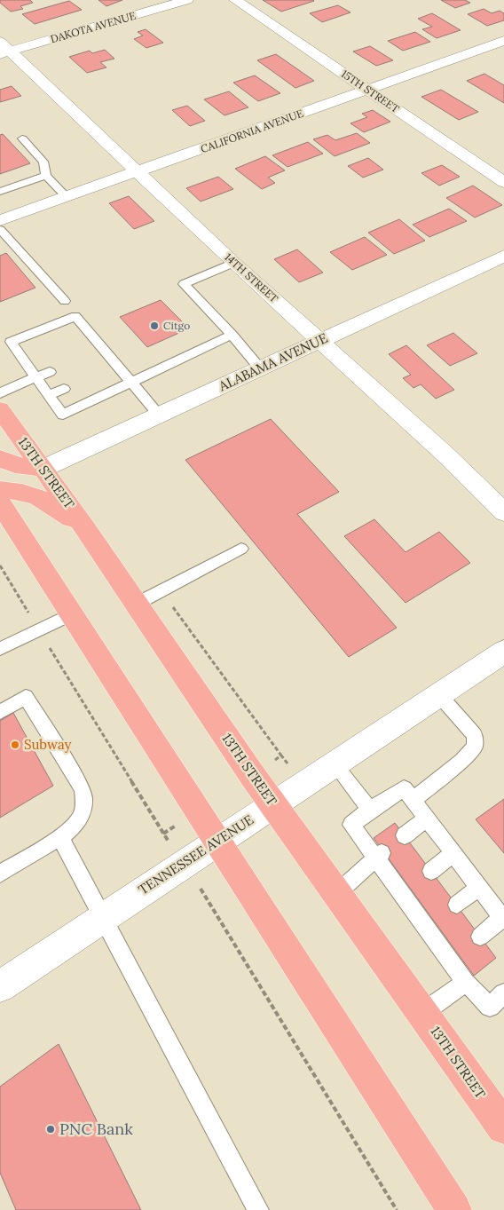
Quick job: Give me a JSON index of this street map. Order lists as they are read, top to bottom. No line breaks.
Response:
{"streets":{"highway":["13TH STREET"],"street":["DAKOTA AVENUE","15TH STREET","CALIFORNIA AVENUE","14TH STREET","ALABAMA AVENUE","TENNESSEE AVENUE"]},"crossings":[["DAKOTA AVENUE","14TH STREET"],["15TH STREET","CALIFORNIA AVENUE"],["CALIFORNIA AVENUE","14TH STREET"],["14TH STREET","ALABAMA AVENUE"],["ALABAMA AVENUE","13TH STREET"],["13TH STREET","TENNESSEE AVENUE"]],"places":["Citgo","Subway","PNC Bank"]}
